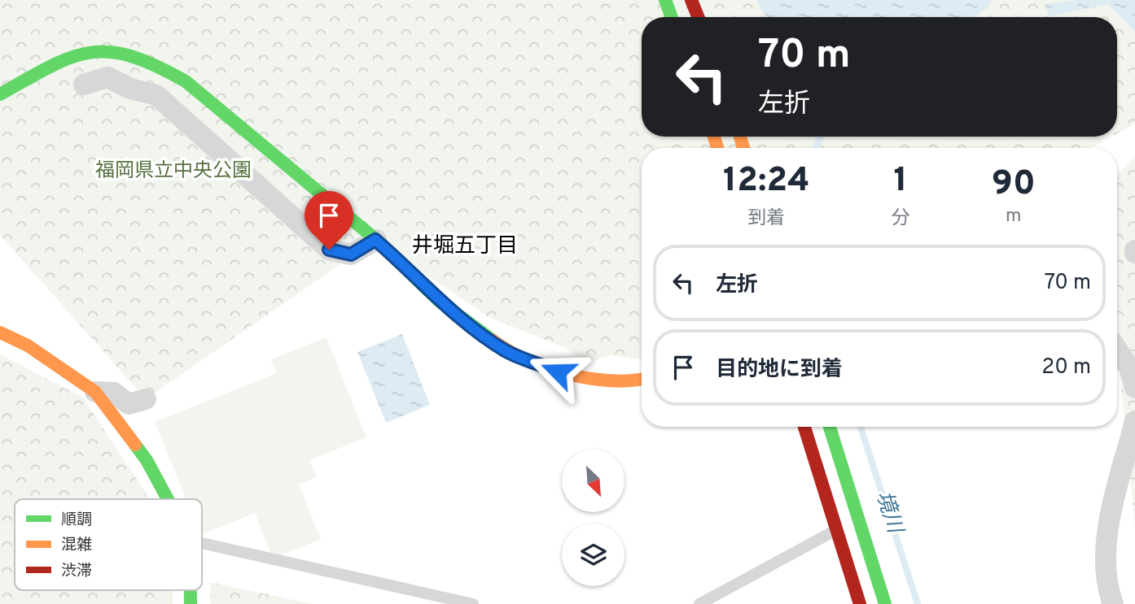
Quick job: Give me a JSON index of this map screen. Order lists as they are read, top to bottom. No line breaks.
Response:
{"districts":["井堀五丁目"],"water":["境川"],"parks":["福岡県立中央公園"],"legend":["順調","混雑","渋滞"],"north":"bottom right","page":{"turn":["70 m","左折"],"eta":["12:24","到着","1","分","90","m"],"list":[{"name":"左折","value":"70 m"},{"name":"目的地に到着","value":"20 m"}]}}
